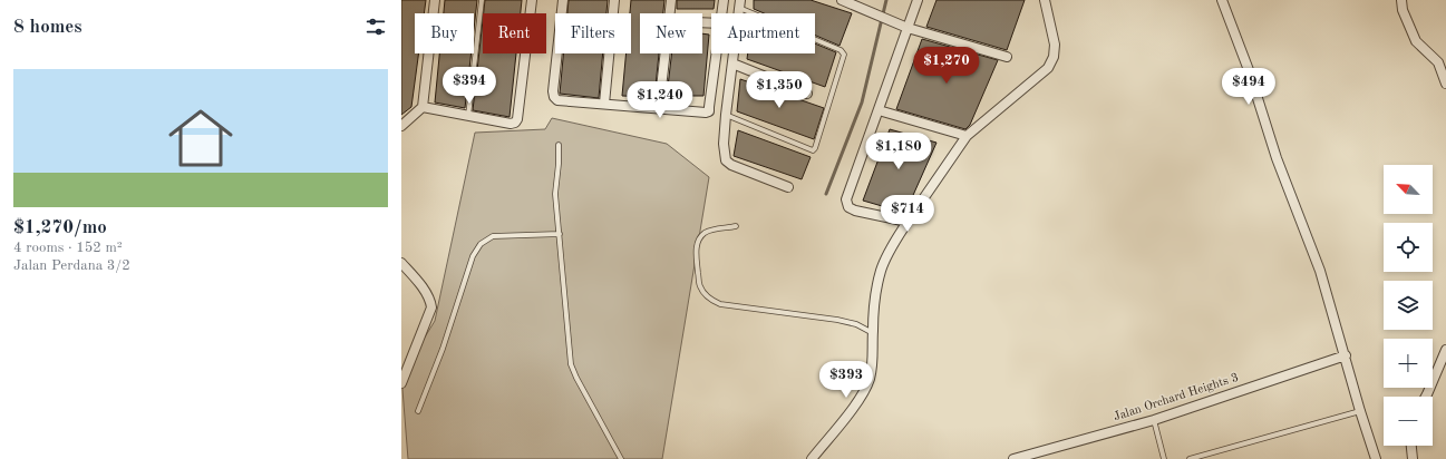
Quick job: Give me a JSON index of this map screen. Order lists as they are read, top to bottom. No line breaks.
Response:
{"streets":{"street":["Jalan Orchard Heights 3"]},"north":"top left","page":{"heading":"8 homes","chip":["Buy","Rent","Filters","New","Apartment"],"price":["$1,270","$394","$494","$1,350","$1,240","$1,180","$714","$393"],"list":[{"name":"$1,270/mo","note":"4 rooms · 152 m² · Jalan Perdana 3/2"}],"map_buttons":["+","−"]}}
